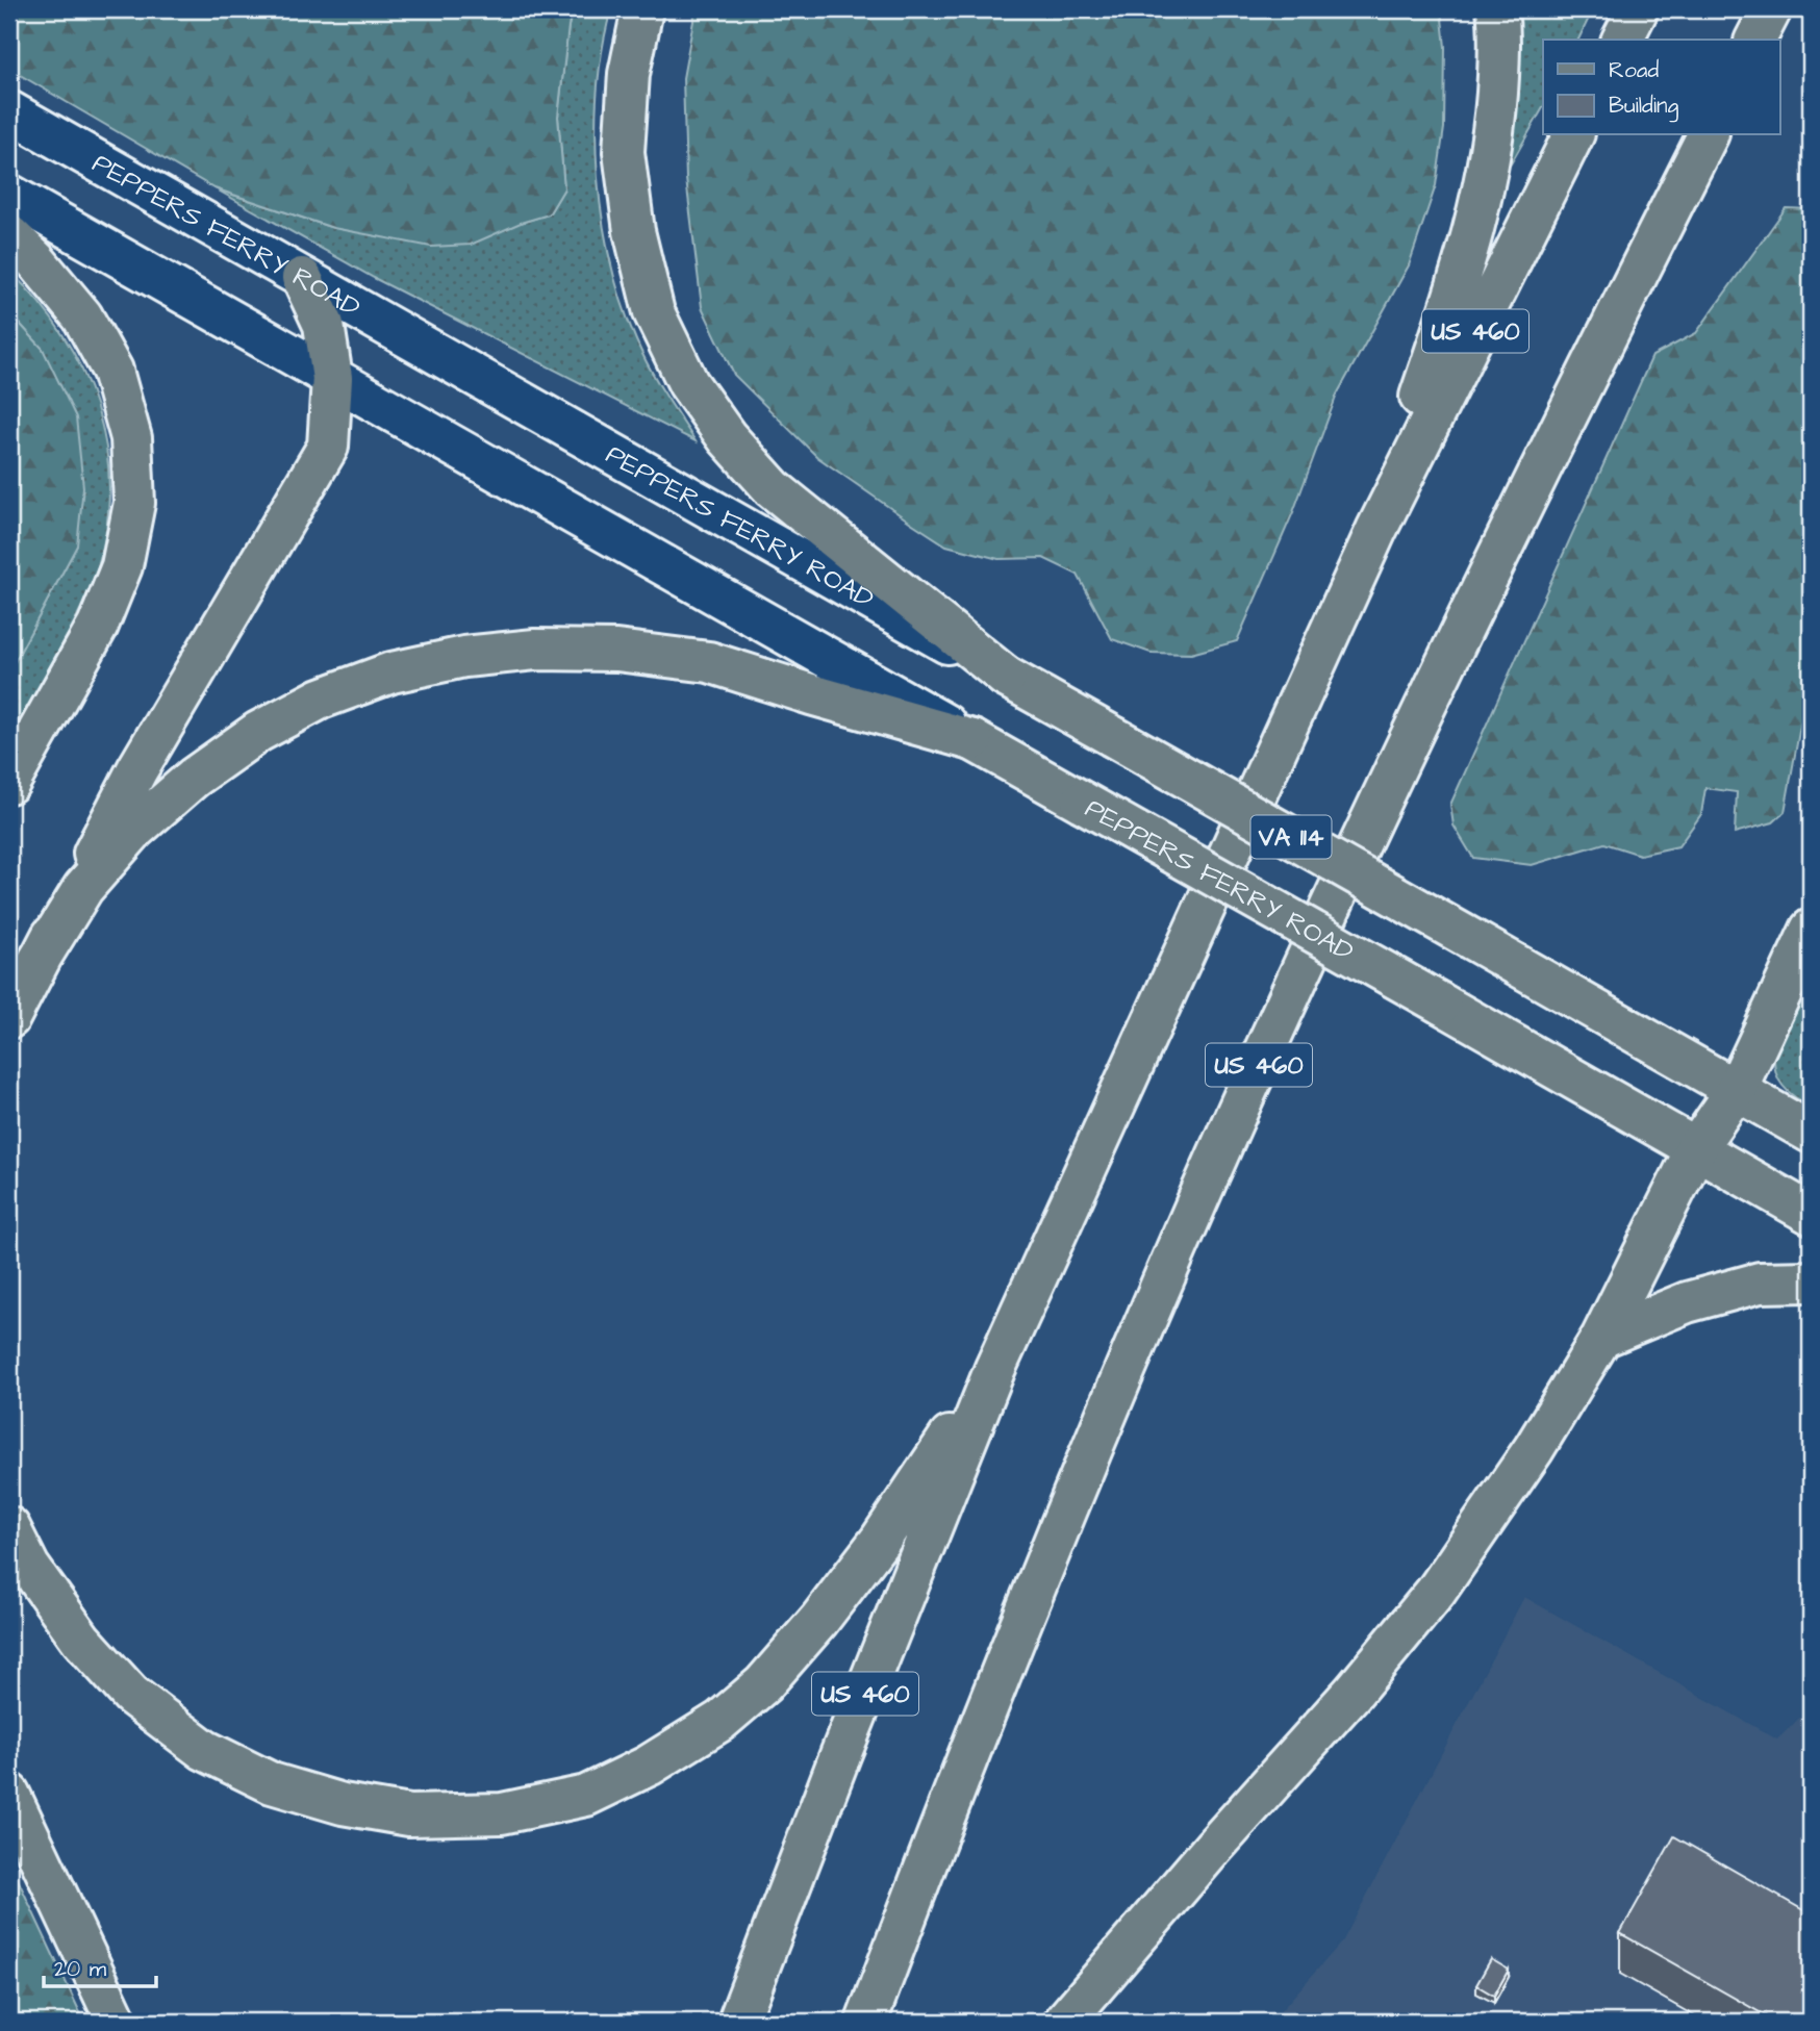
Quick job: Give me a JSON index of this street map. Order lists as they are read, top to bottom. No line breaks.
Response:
{"streets":{"main road":["PEPPERS FERRY ROAD","US 460","VA 114"]},"crossings":[["PEPPERS FERRY ROAD","VA 114"]],"legend":["Road","Building"],"scale_bar":"20 m"}
